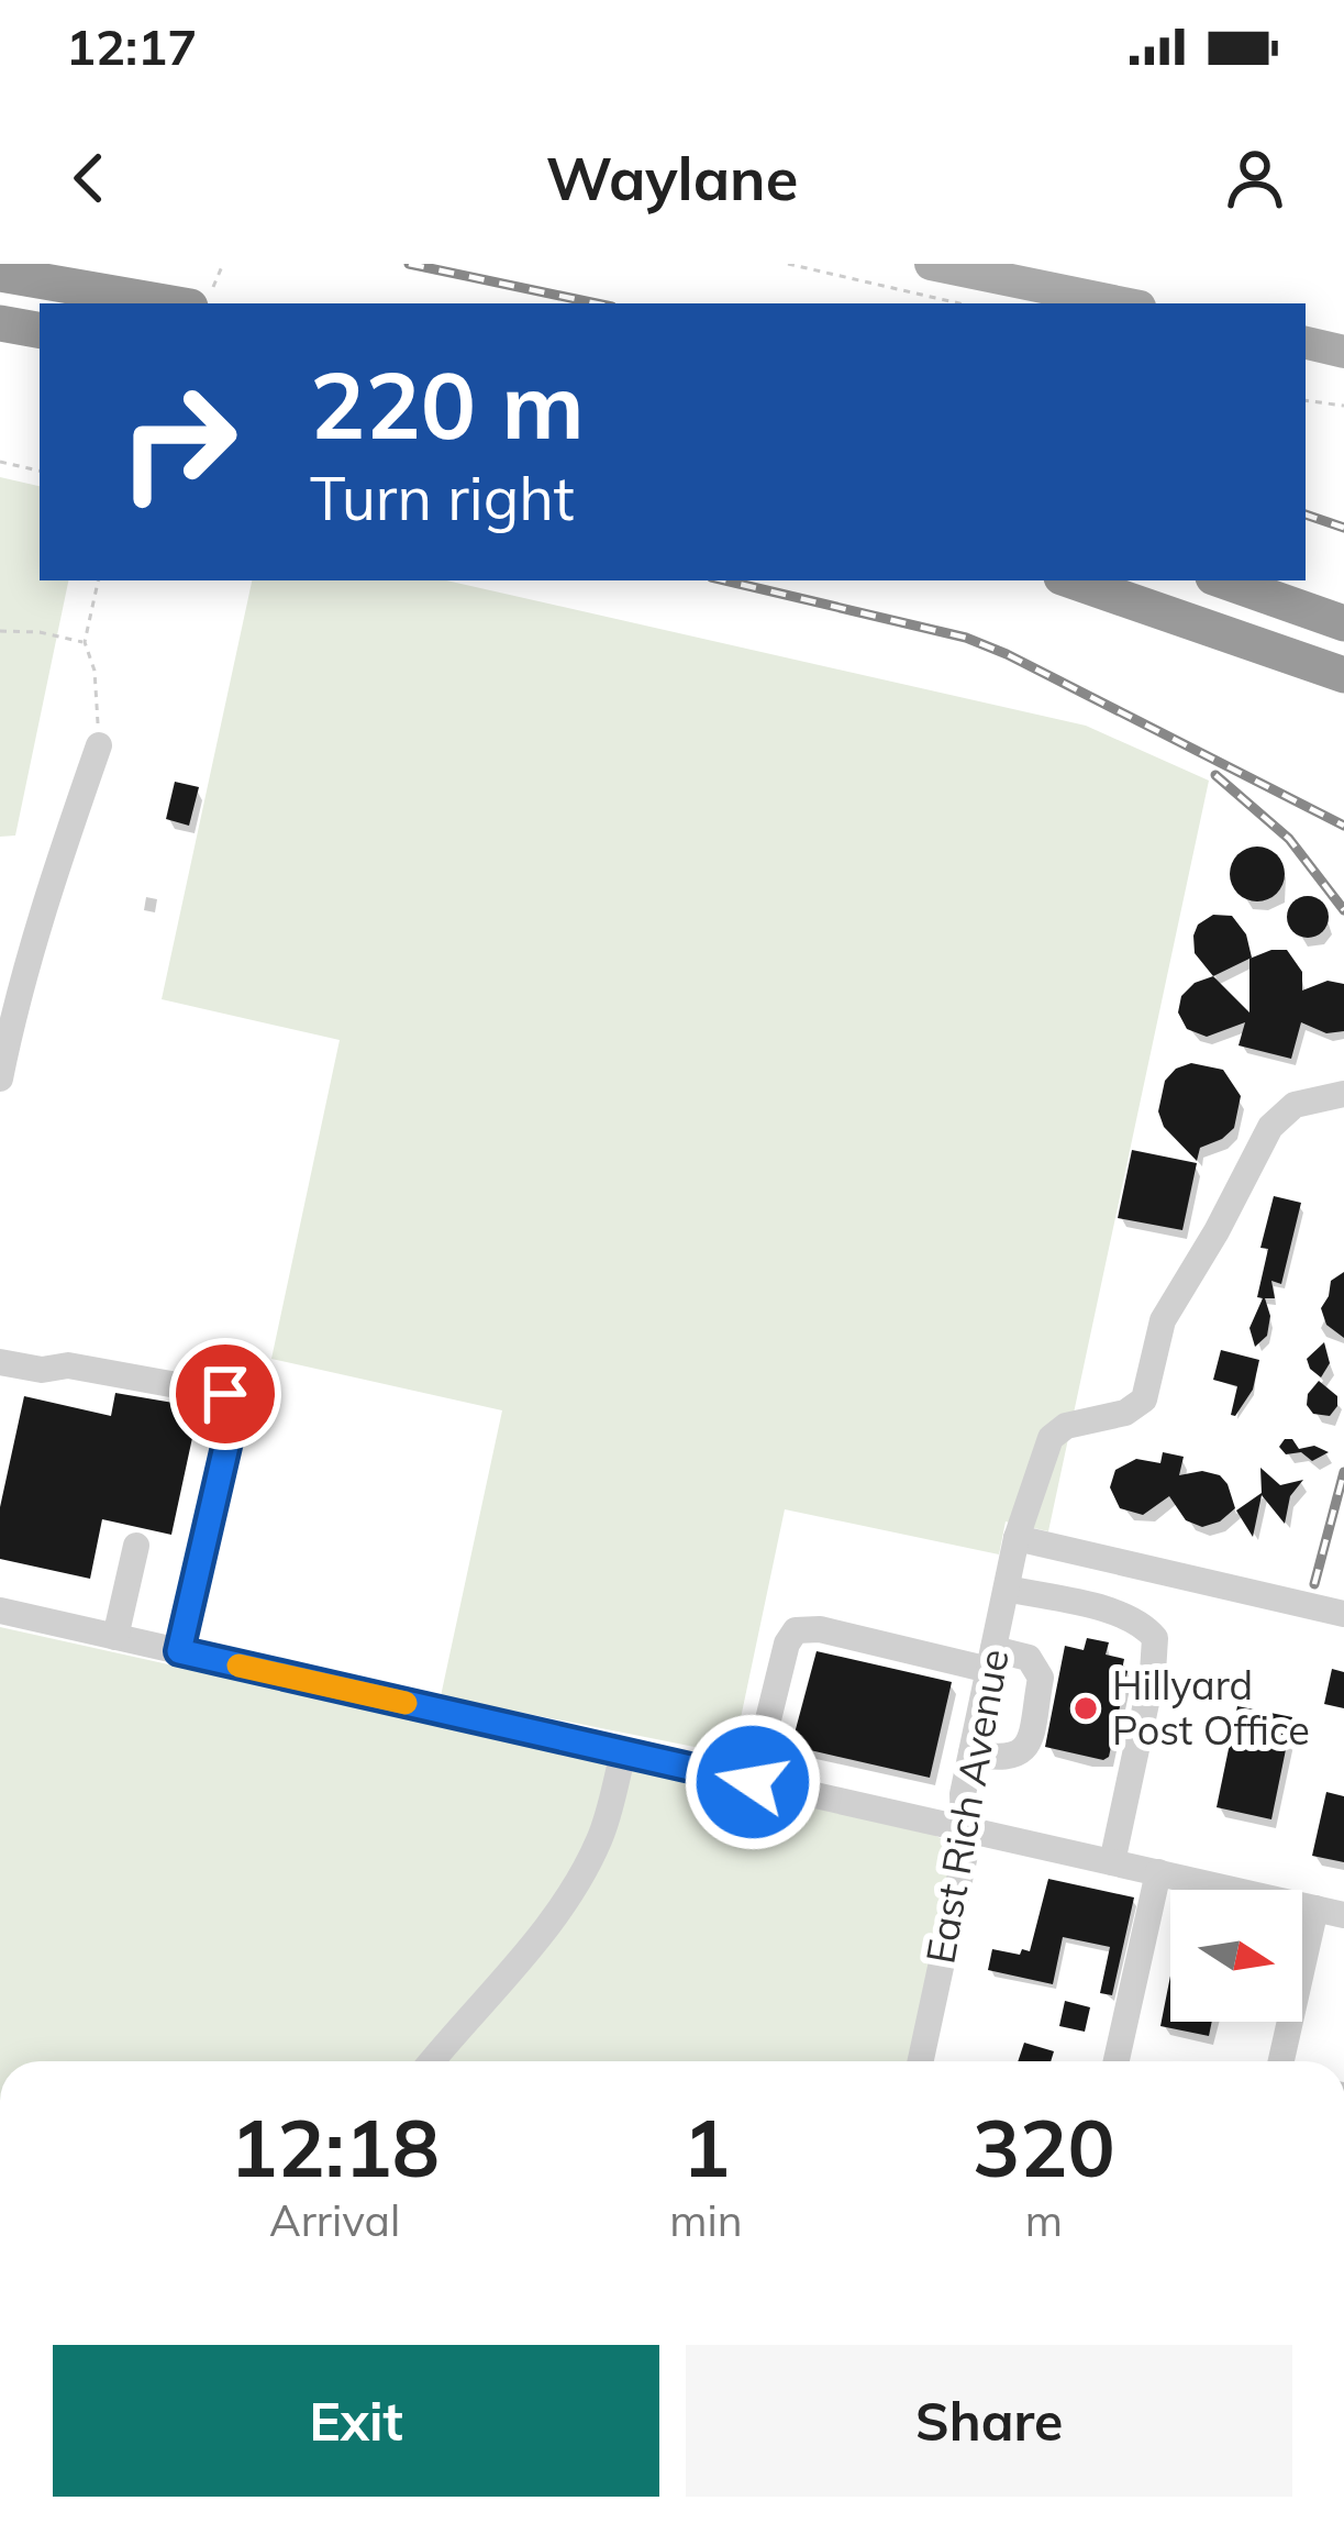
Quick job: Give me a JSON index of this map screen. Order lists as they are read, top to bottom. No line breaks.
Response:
{"streets":{"street":["East Rich Avenue"]},"places":["Hillyard Post Office"],"north":"right","page":{"status":"12:17","header":"Waylane","turn":["220 m","Turn right"],"eta":["12:18","Arrival","1","min","320","m"],"buttons":["Exit","Share"]}}
